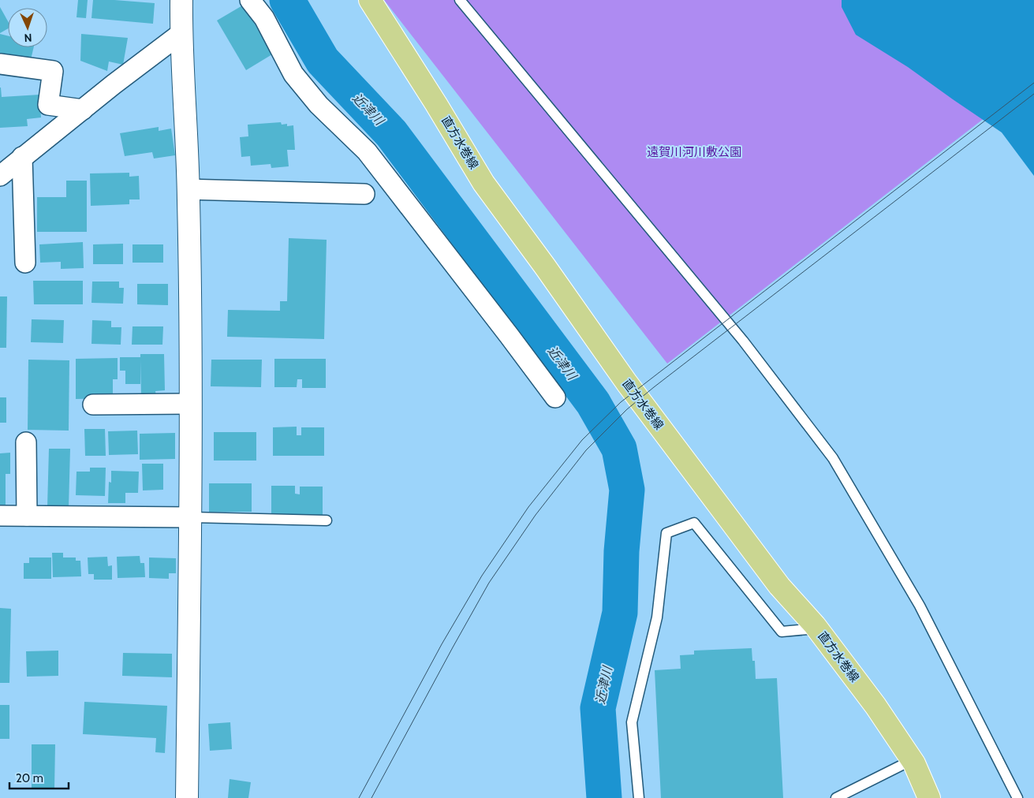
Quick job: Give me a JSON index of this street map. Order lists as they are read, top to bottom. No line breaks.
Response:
{"streets":{"main road":["直方水巻線"]},"water":["近津川"],"parks":["遠賀川河川敷公園"],"scale_bar":"20 m","north":"bottom"}
